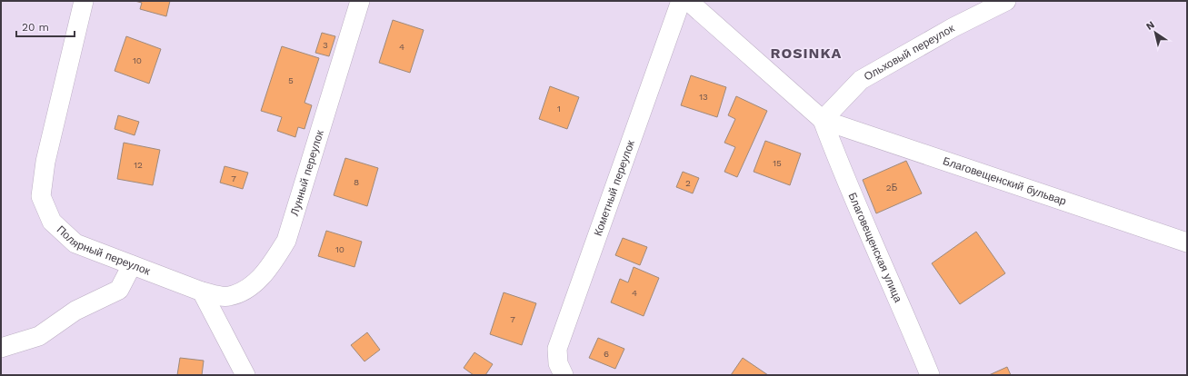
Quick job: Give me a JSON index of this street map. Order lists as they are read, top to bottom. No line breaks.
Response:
{"streets":{"street":["Ольховый переулок","Лунный переулок","Благовещенский бульвар","Кометный переулок","Благовещенская улица","Полярный переулок"]},"crossings":[["Ольховый переулок","Благовещенский бульвар"],["Ольховый переулок","Благовещенская улица"],["Лунный переулок","Полярный переулок"],["Благовещенский бульвар","Благовещенская улица"]],"districts":["ROSINKA"],"house_numbers":["3","4","10","5","13","1","15","12","7","8","2","2Б","10","4","7","6"],"scale_bar":"20 m","north":"top left"}
